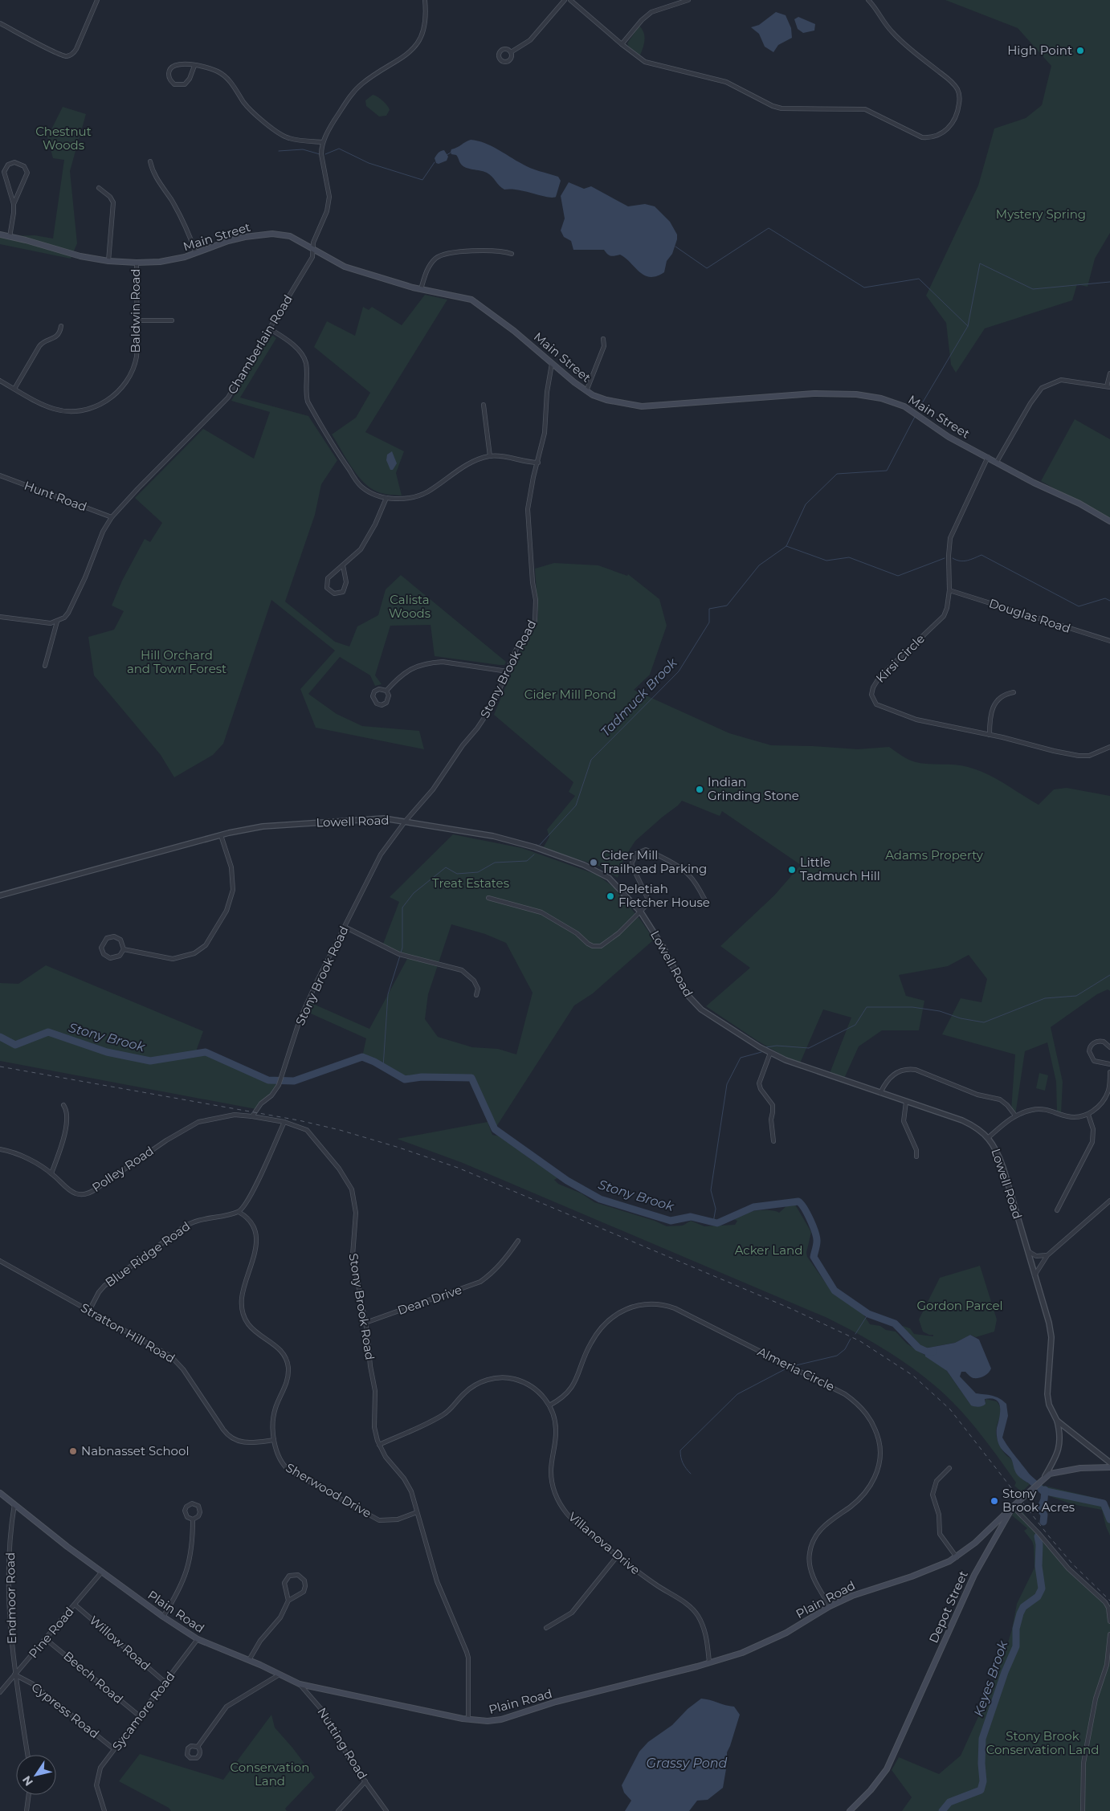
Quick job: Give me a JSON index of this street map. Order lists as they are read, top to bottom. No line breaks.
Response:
{"streets":{"main road":["Main Street","Plain Road","Depot Street"],"street":["Baldwin Road","Chamberlain Road","Hunt Road","Douglas Road","Kirsi Circle","Stony Brook Road","Lowell Road","Polley Road","Blue Ridge Road","Dean Drive","Stratton Hill Road","Almeria Circle","Sherwood Drive","Villanova Drive","Endmoor Road","Pine Road","Willow Road","Beech Road","Cypress Road","Sycamore Road","Nutting Road"]},"crossings":[["Main Street","Baldwin Road"],["Main Street","Chamberlain Road"],["Main Street","Kirsi Circle"],["Main Street","Stony Brook Road"],["Chamberlain Road","Hunt Road"],["Douglas Road","Kirsi Circle"],["Stony Brook Road","Lowell Road"],["Stony Brook Road","Polley Road"],["Stony Brook Road","Dean Drive"],["Stony Brook Road","Sherwood Drive"],["Stony Brook Road","Villanova Drive"],["Stony Brook Road","Plain Road"],["Blue Ridge Road","Stratton Hill Road"],["Blue Ridge Road","Sherwood Drive"],["Stratton Hill Road","Sherwood Drive"],["Almeria Circle","Villanova Drive"],["Almeria Circle","Plain Road"],["Villanova Drive","Plain Road"],["Endmoor Road","Plain Road"],["Endmoor Road","Pine Road"],["Endmoor Road","Cypress Road"],["Plain Road","Depot Street"],["Plain Road","Pine Road"],["Plain Road","Sycamore Road"],["Plain Road","Nutting Road"],["Pine Road","Willow Road"],["Pine Road","Beech Road"],["Pine Road","Cypress Road"],["Willow Road","Sycamore Road"],["Beech Road","Sycamore Road"],["Cypress Road","Sycamore Road"]],"water":["Tadmuck Brook","Stony Brook","Keyes Brook","Grassy Pond"],"parks":["Chestnut Woods","Mystery Spring","Calista Woods","Hill Orchard and Town Forest","Cider Mill Pond","Adams Property","Treat Estates","Acker Land","Gordon Parcel","Stony Brook Conservation Land","Conservation Land"],"places":["High Point","Indian Grinding Stone","Cider Mill Trailhead Parking","Little Tadmuch Hill","Peletiah Fletcher House","Nabnasset School","Stony Brook Acres"],"north":"bottom left"}
